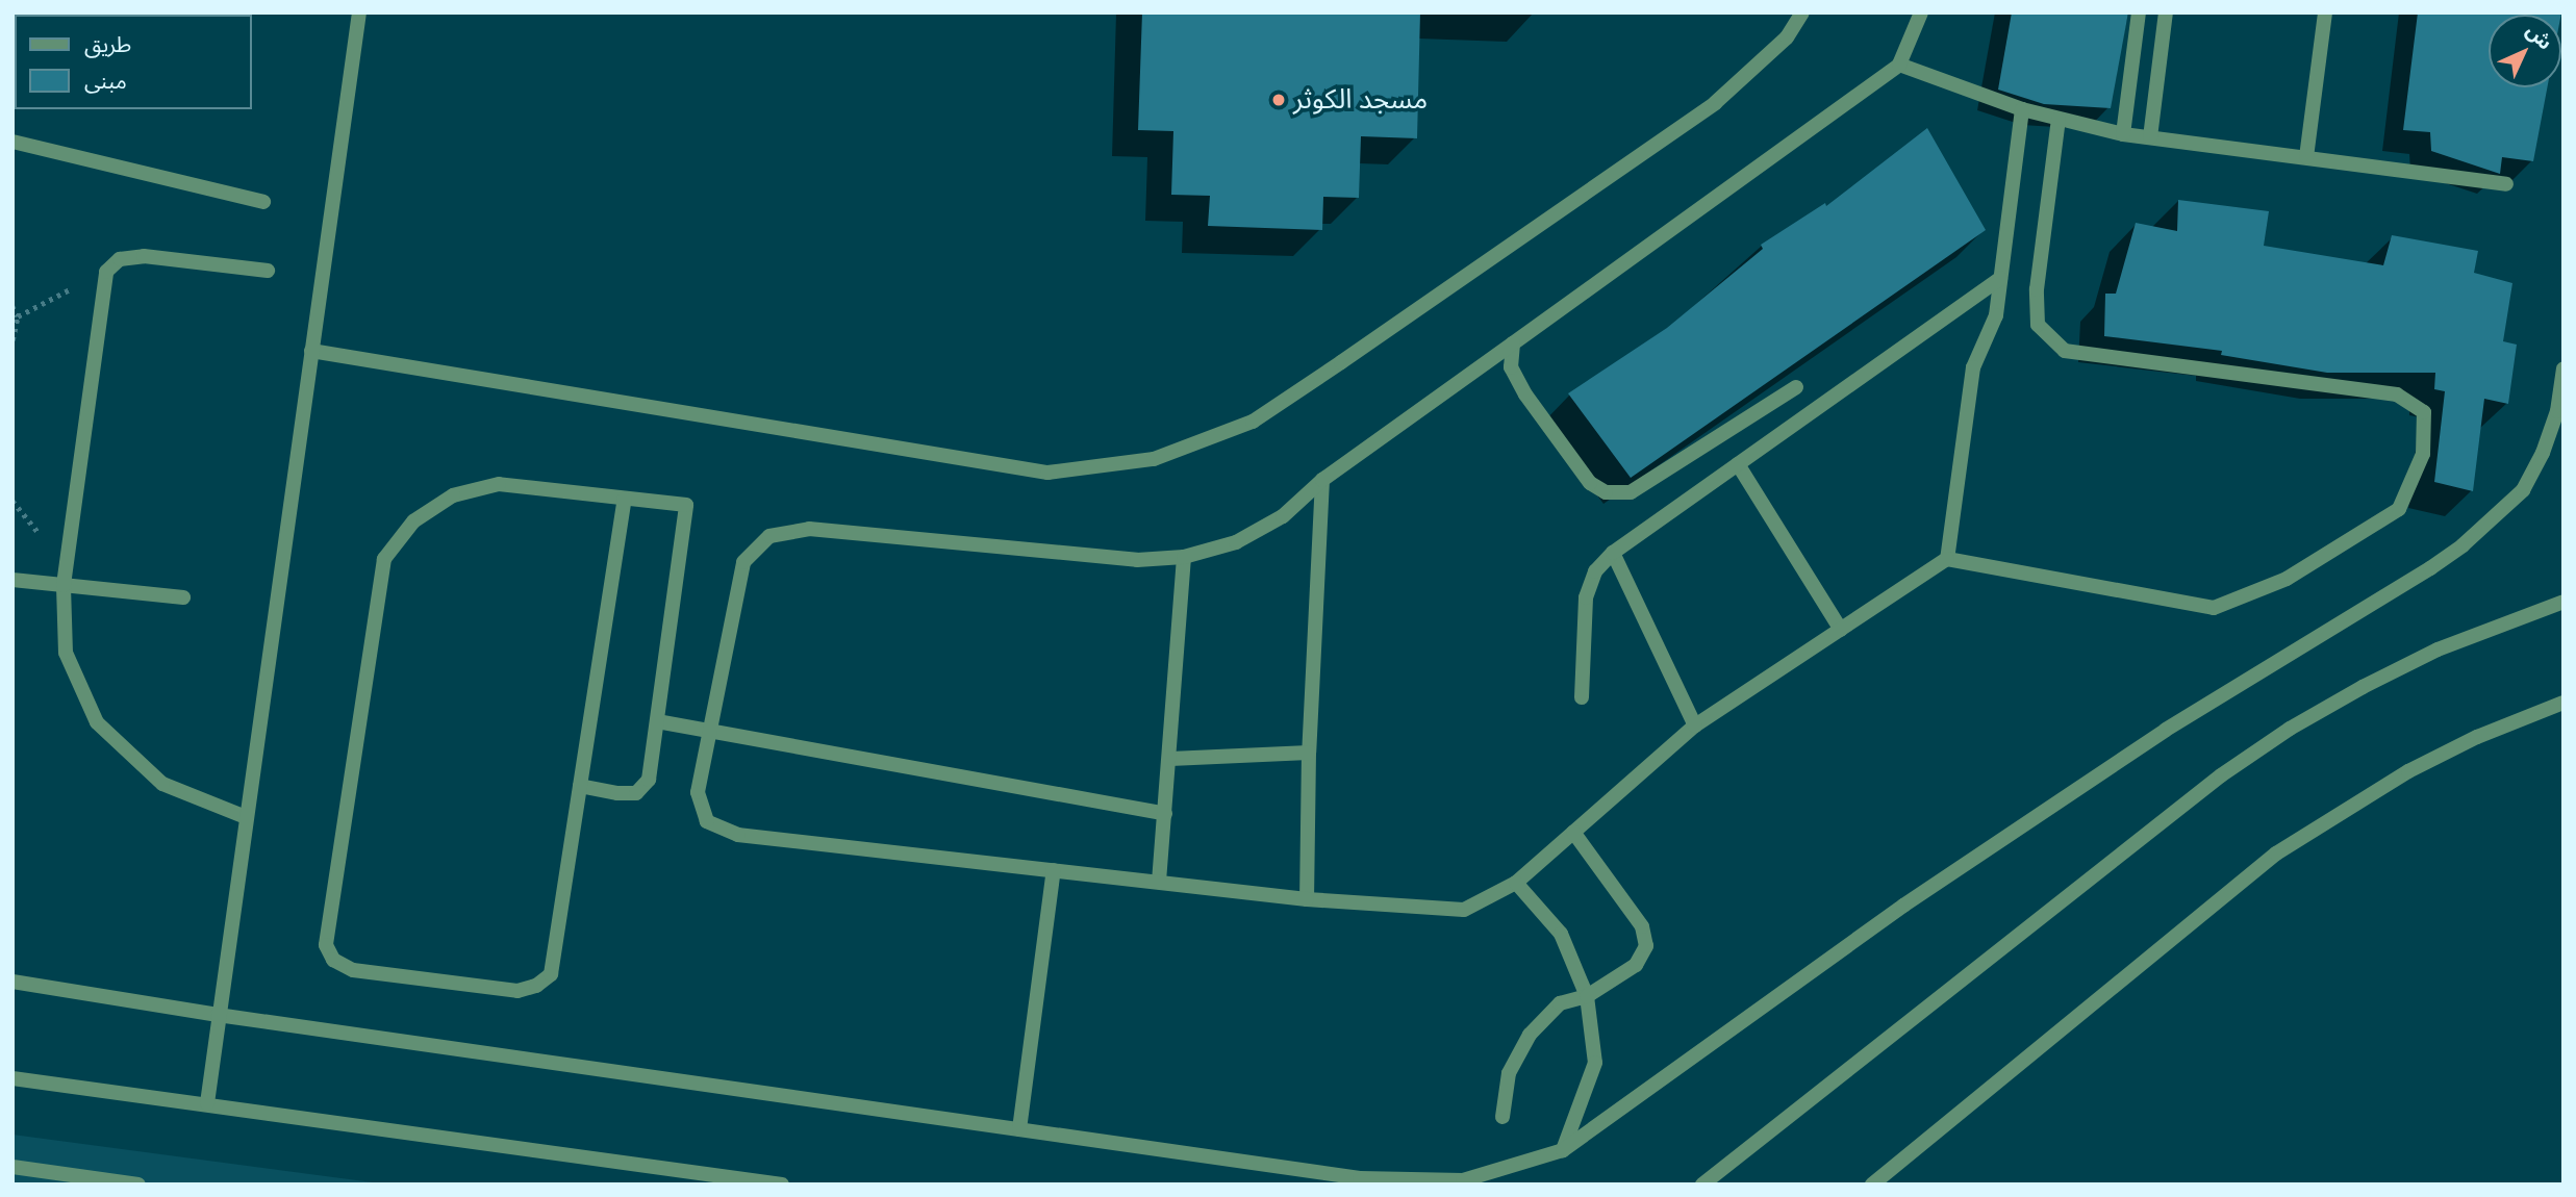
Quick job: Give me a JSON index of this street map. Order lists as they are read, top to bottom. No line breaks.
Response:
{"places":["مسجد الكوثر"],"legend":["طريق","مبنى"],"north":"top right"}
